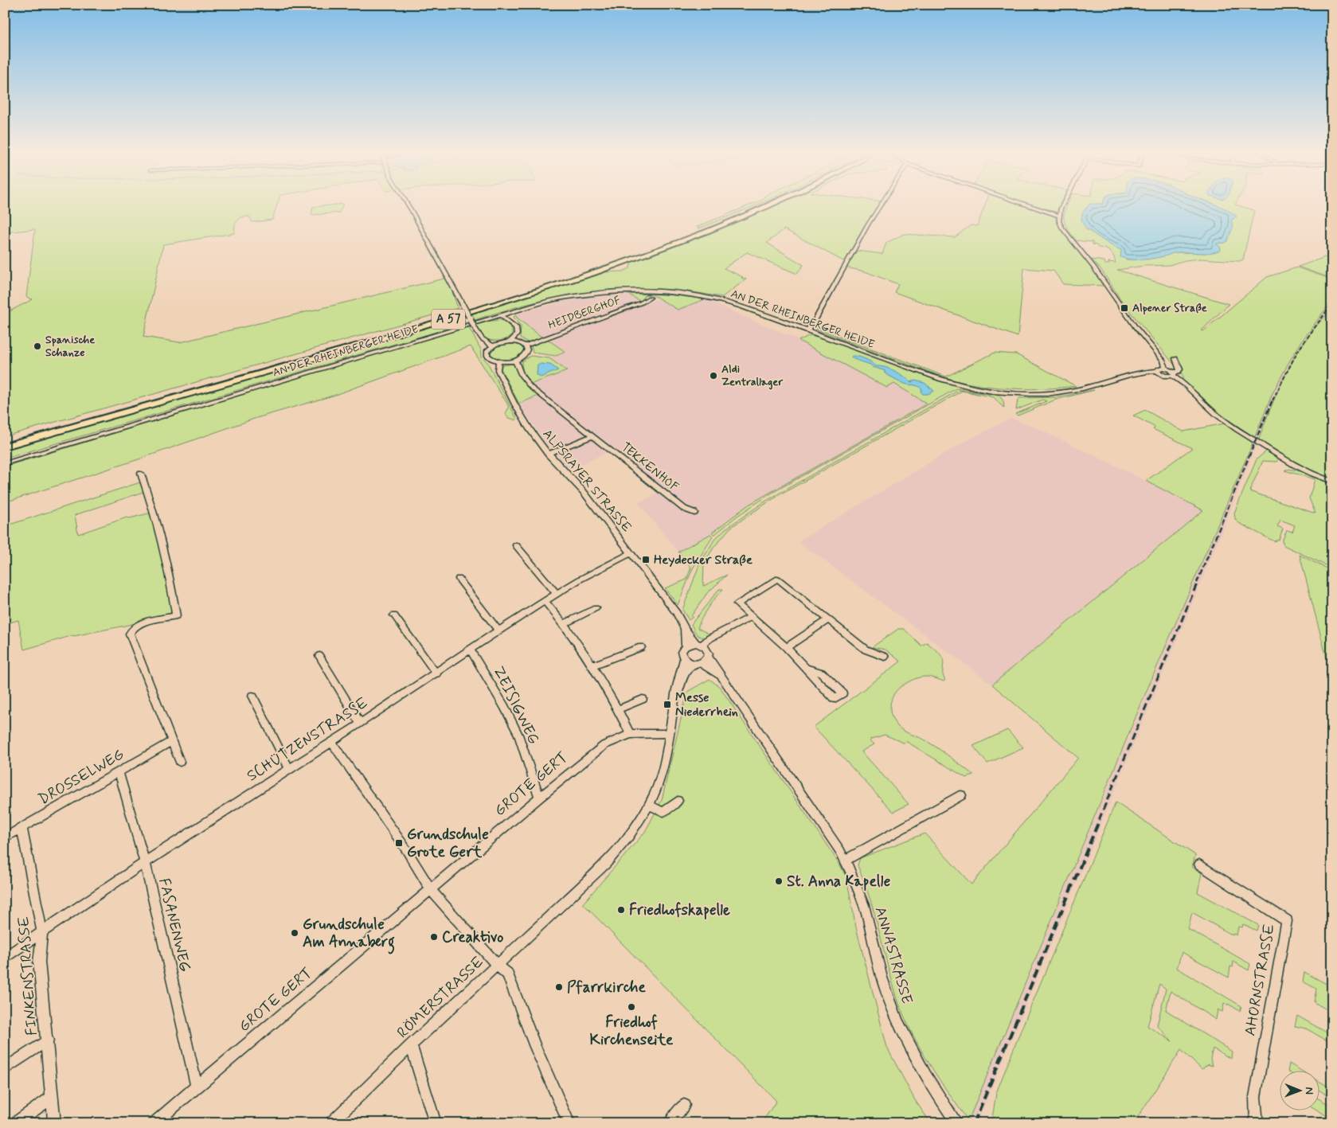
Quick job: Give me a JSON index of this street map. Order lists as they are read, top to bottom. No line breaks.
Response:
{"streets":{"highway":["A 57"],"street":["HEIDBERGHOF","AN DER RHEINBERGER HEIDE","TEKKENHOF","ALPSRAYER STRASSE","ZEISIGWEG","SCHÜTZENSTRASSE","DROSSELWEG","GROTE GERT","FASANENWEG","ANNASTRASSE","FINKENSTRASSE","AHORNSTRASSE","RÖMERSTRASSE"]},"crossings":[["ALPSRAYER STRASSE","SCHÜTZENSTRASSE"],["ALPSRAYER STRASSE","ANNASTRASSE"],["ALPSRAYER STRASSE","RÖMERSTRASSE"],["ZEISIGWEG","SCHÜTZENSTRASSE"],["ZEISIGWEG","GROTE GERT"],["SCHÜTZENSTRASSE","FASANENWEG"],["SCHÜTZENSTRASSE","FINKENSTRASSE"],["DROSSELWEG","FASANENWEG"],["DROSSELWEG","FINKENSTRASSE"],["GROTE GERT","FASANENWEG"],["GROTE GERT","RÖMERSTRASSE"],["ANNASTRASSE","RÖMERSTRASSE"]],"places":{"transit":["Alpener Straße","Heydecker Straße","Messe Niederrhein","Grundschule Grote Gert"],"other":["Spanische Schanze","Aldi Zentrallager","St. Anna Kapelle","Friedhofskapelle","Grundschule Am Annaberg","Creaktivo","Pfarrkirche","Friedhof Kirchenseite"]},"north":"right"}
